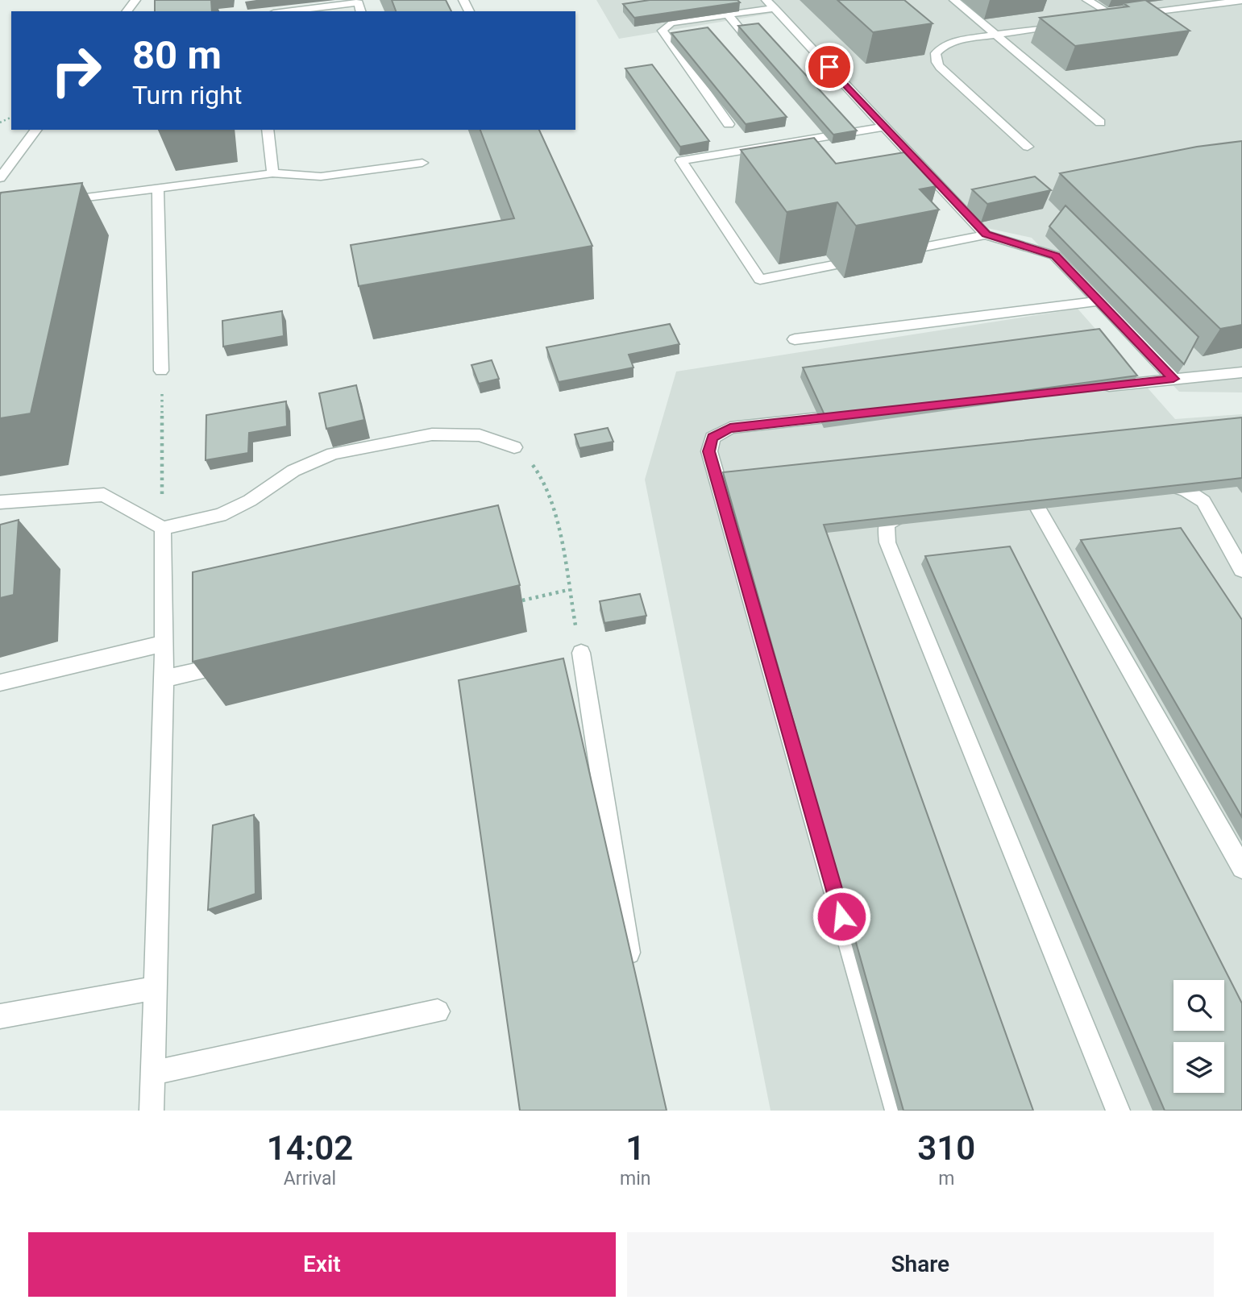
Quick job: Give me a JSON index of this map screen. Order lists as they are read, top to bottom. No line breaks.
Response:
{"page":{"turn":["80 m","Turn right"],"eta":["14:02","Arrival","1","min","310","m"],"buttons":["Exit","Share"]}}
